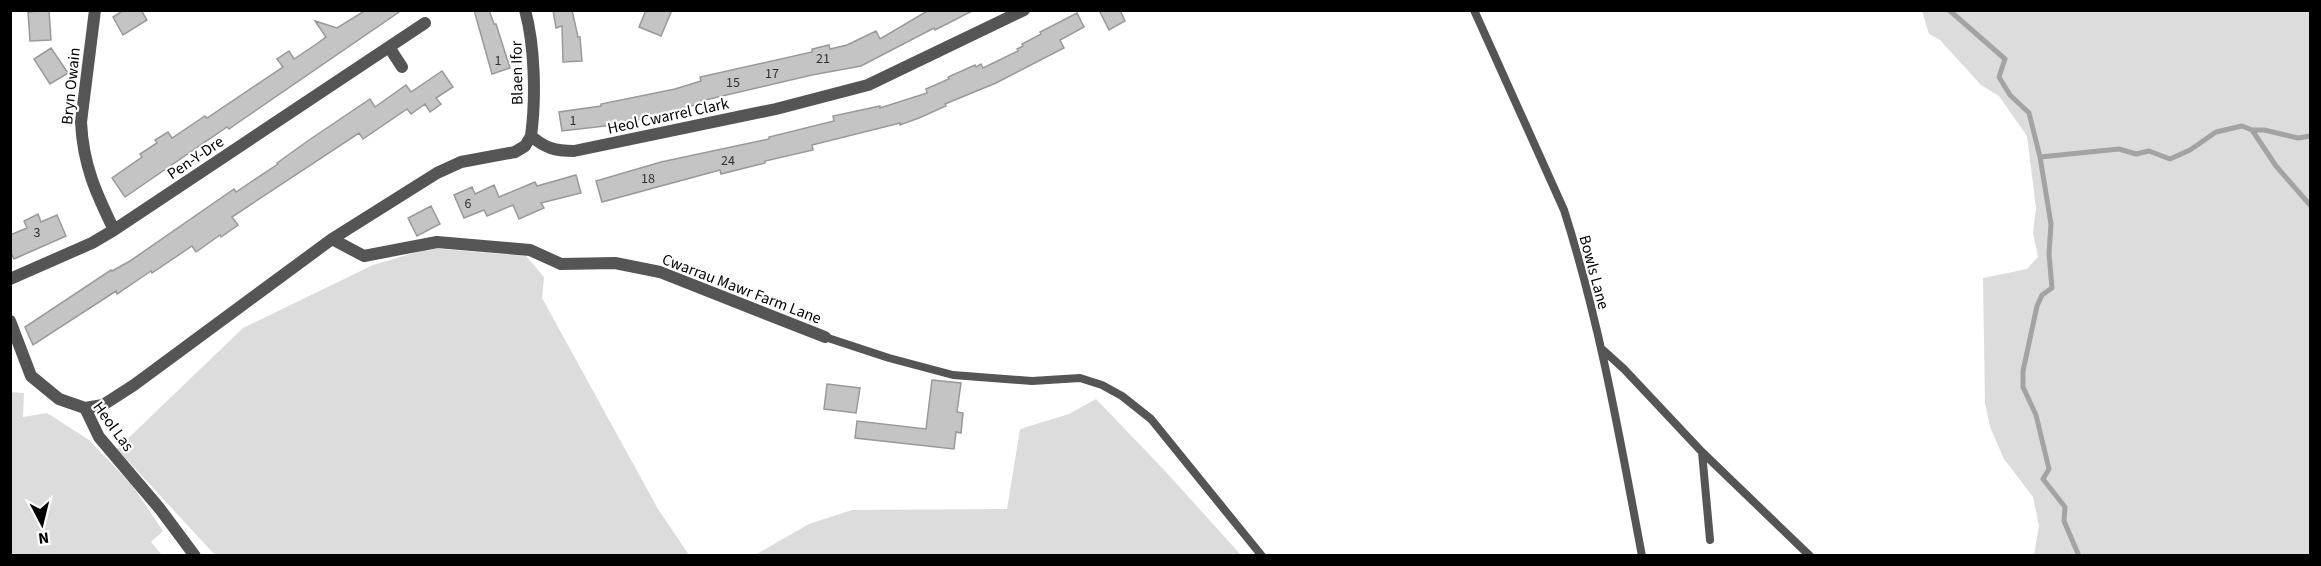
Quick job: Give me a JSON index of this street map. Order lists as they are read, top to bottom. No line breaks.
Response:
{"streets":{"street":["Blaen Ifor","Bryn Owain","Heol Cwarrel Clark","Pen-Y-Dre","Cwarrau Mawr Farm Lane","Heol Las"],"lane":["Bowls Lane"]},"crossings":[["Blaen Ifor","Heol Cwarrel Clark"],["Bryn Owain","Pen-Y-Dre"]],"house_numbers":["21","1","17","15","1","24","18","6","3"],"north":"bottom"}
